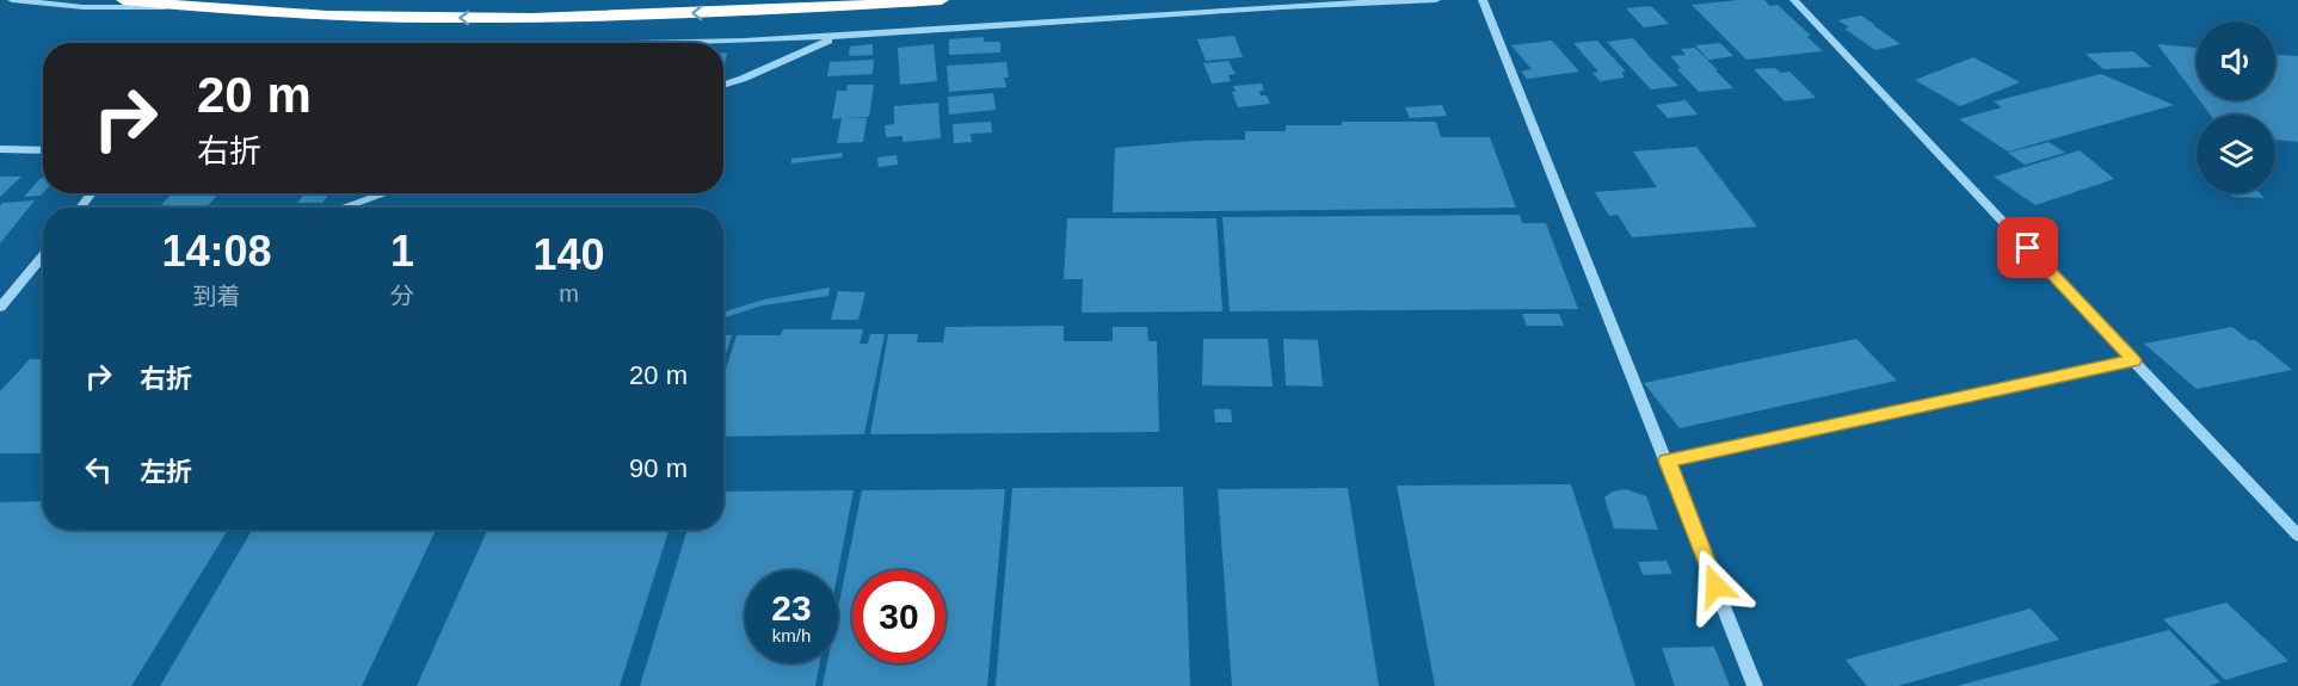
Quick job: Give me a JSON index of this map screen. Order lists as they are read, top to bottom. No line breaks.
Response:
{"page":{"turn":["20 m","右折"],"eta":["14:08","到着","1","分","140","m"],"list":[{"name":"右折","value":"20 m"},{"name":"左折","value":"90 m"}],"speed":"23 km/h","limit":"30"}}
